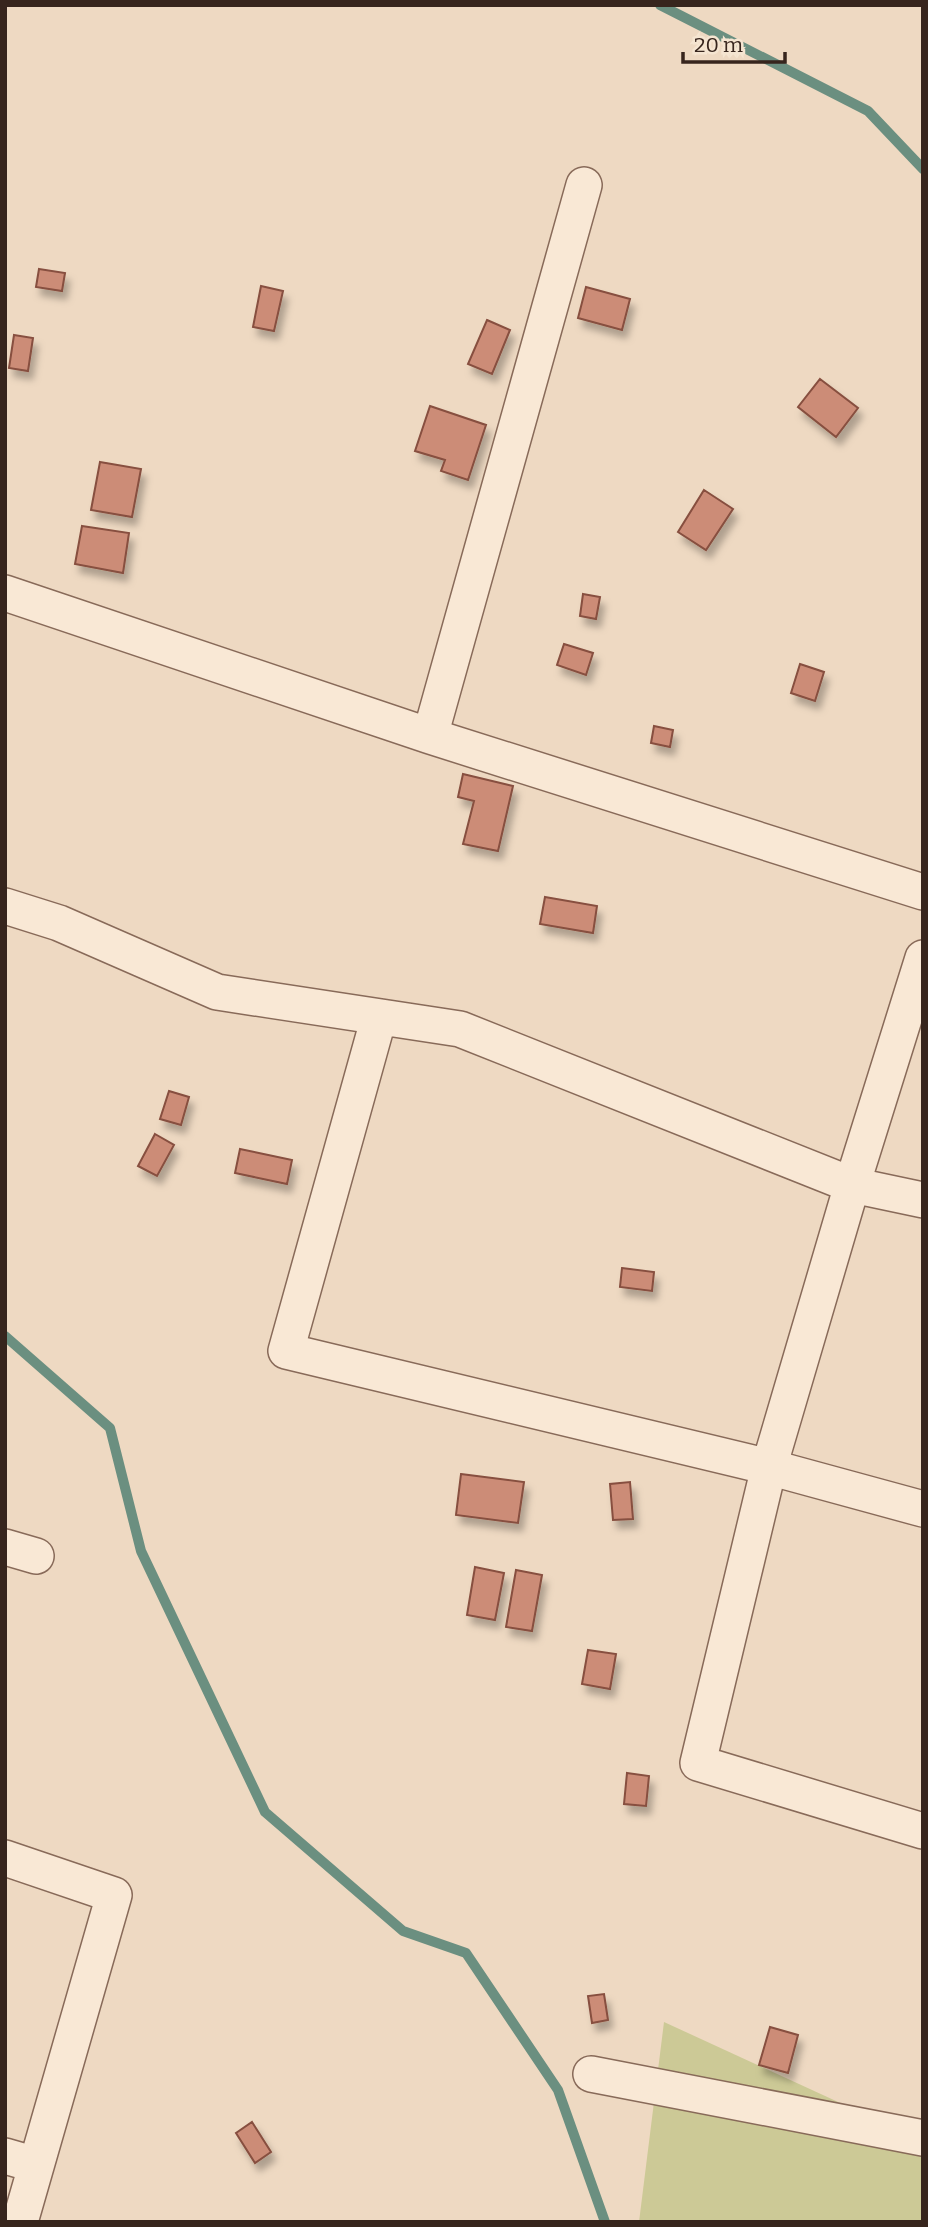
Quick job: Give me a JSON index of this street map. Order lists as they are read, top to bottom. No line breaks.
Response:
{"scale_bar":"20 m"}
